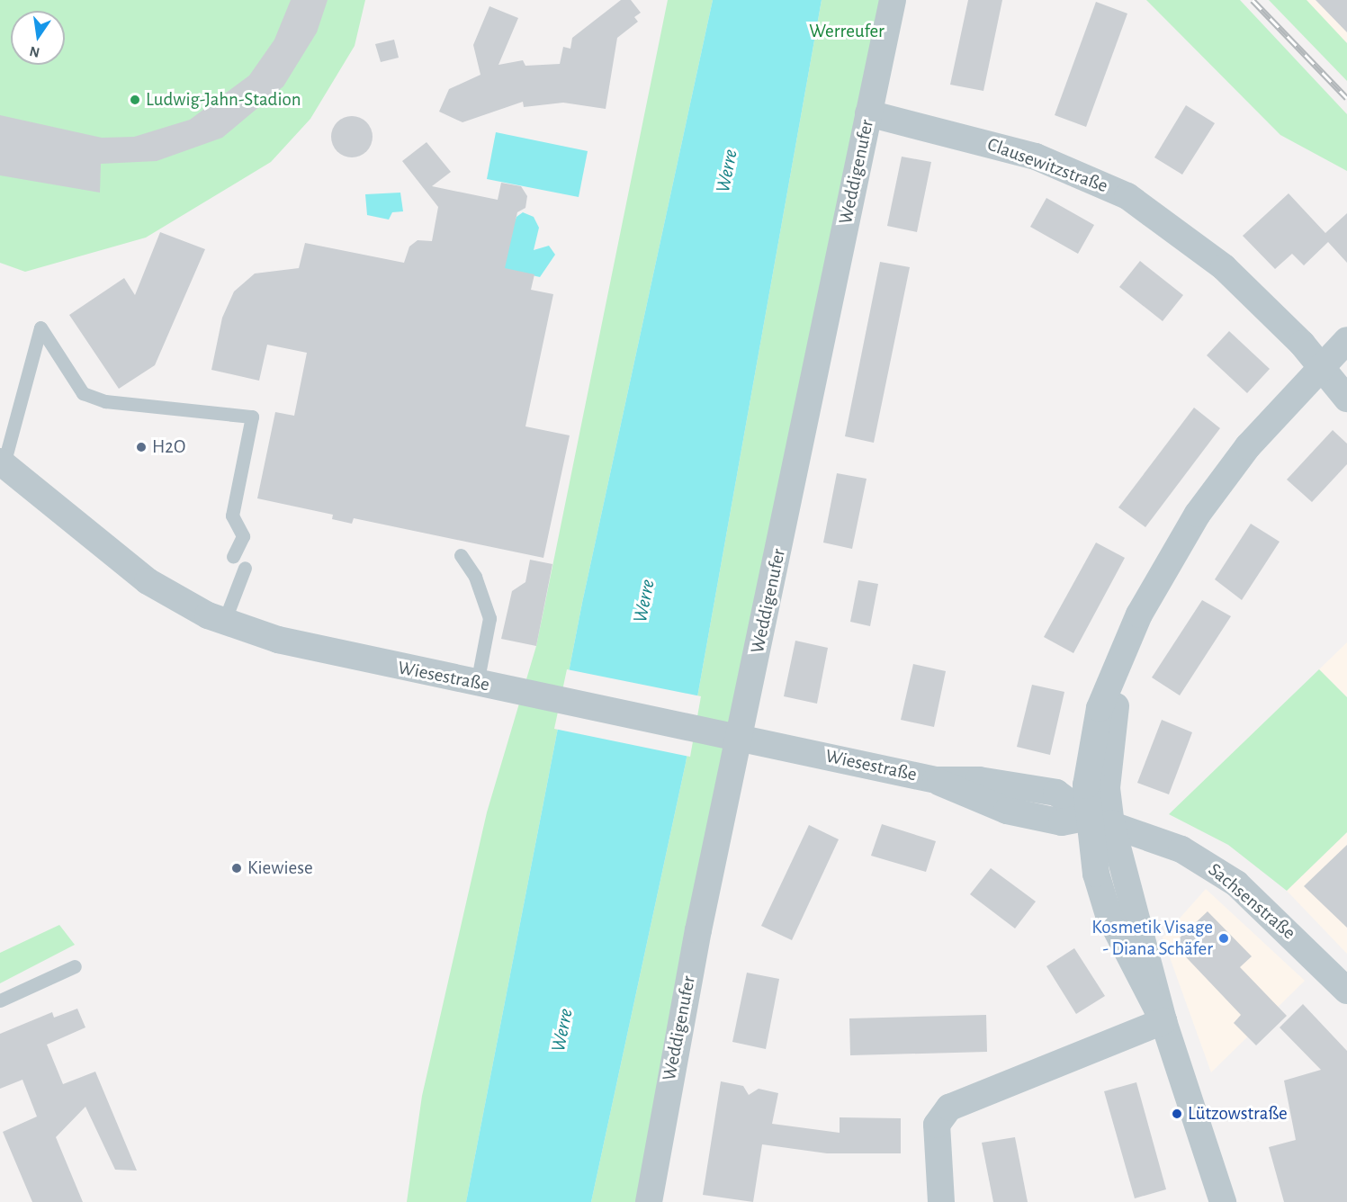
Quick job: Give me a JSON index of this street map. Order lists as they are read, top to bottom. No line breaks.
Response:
{"streets":{"street":["Clausewitzstraße","Weddigenufer","Wiesestraße","Sachsenstraße"]},"crossings":[["Clausewitzstraße","Weddigenufer"],["Weddigenufer","Wiesestraße"],["Wiesestraße","Sachsenstraße"]],"water":["Werre"],"parks":["Werreufer"],"places":["Ludwig-Jahn-Stadion","H2O","Kiewiese","Kosmetik Visage - Diana Schäfer","Lützowstraße"],"north":"bottom"}
